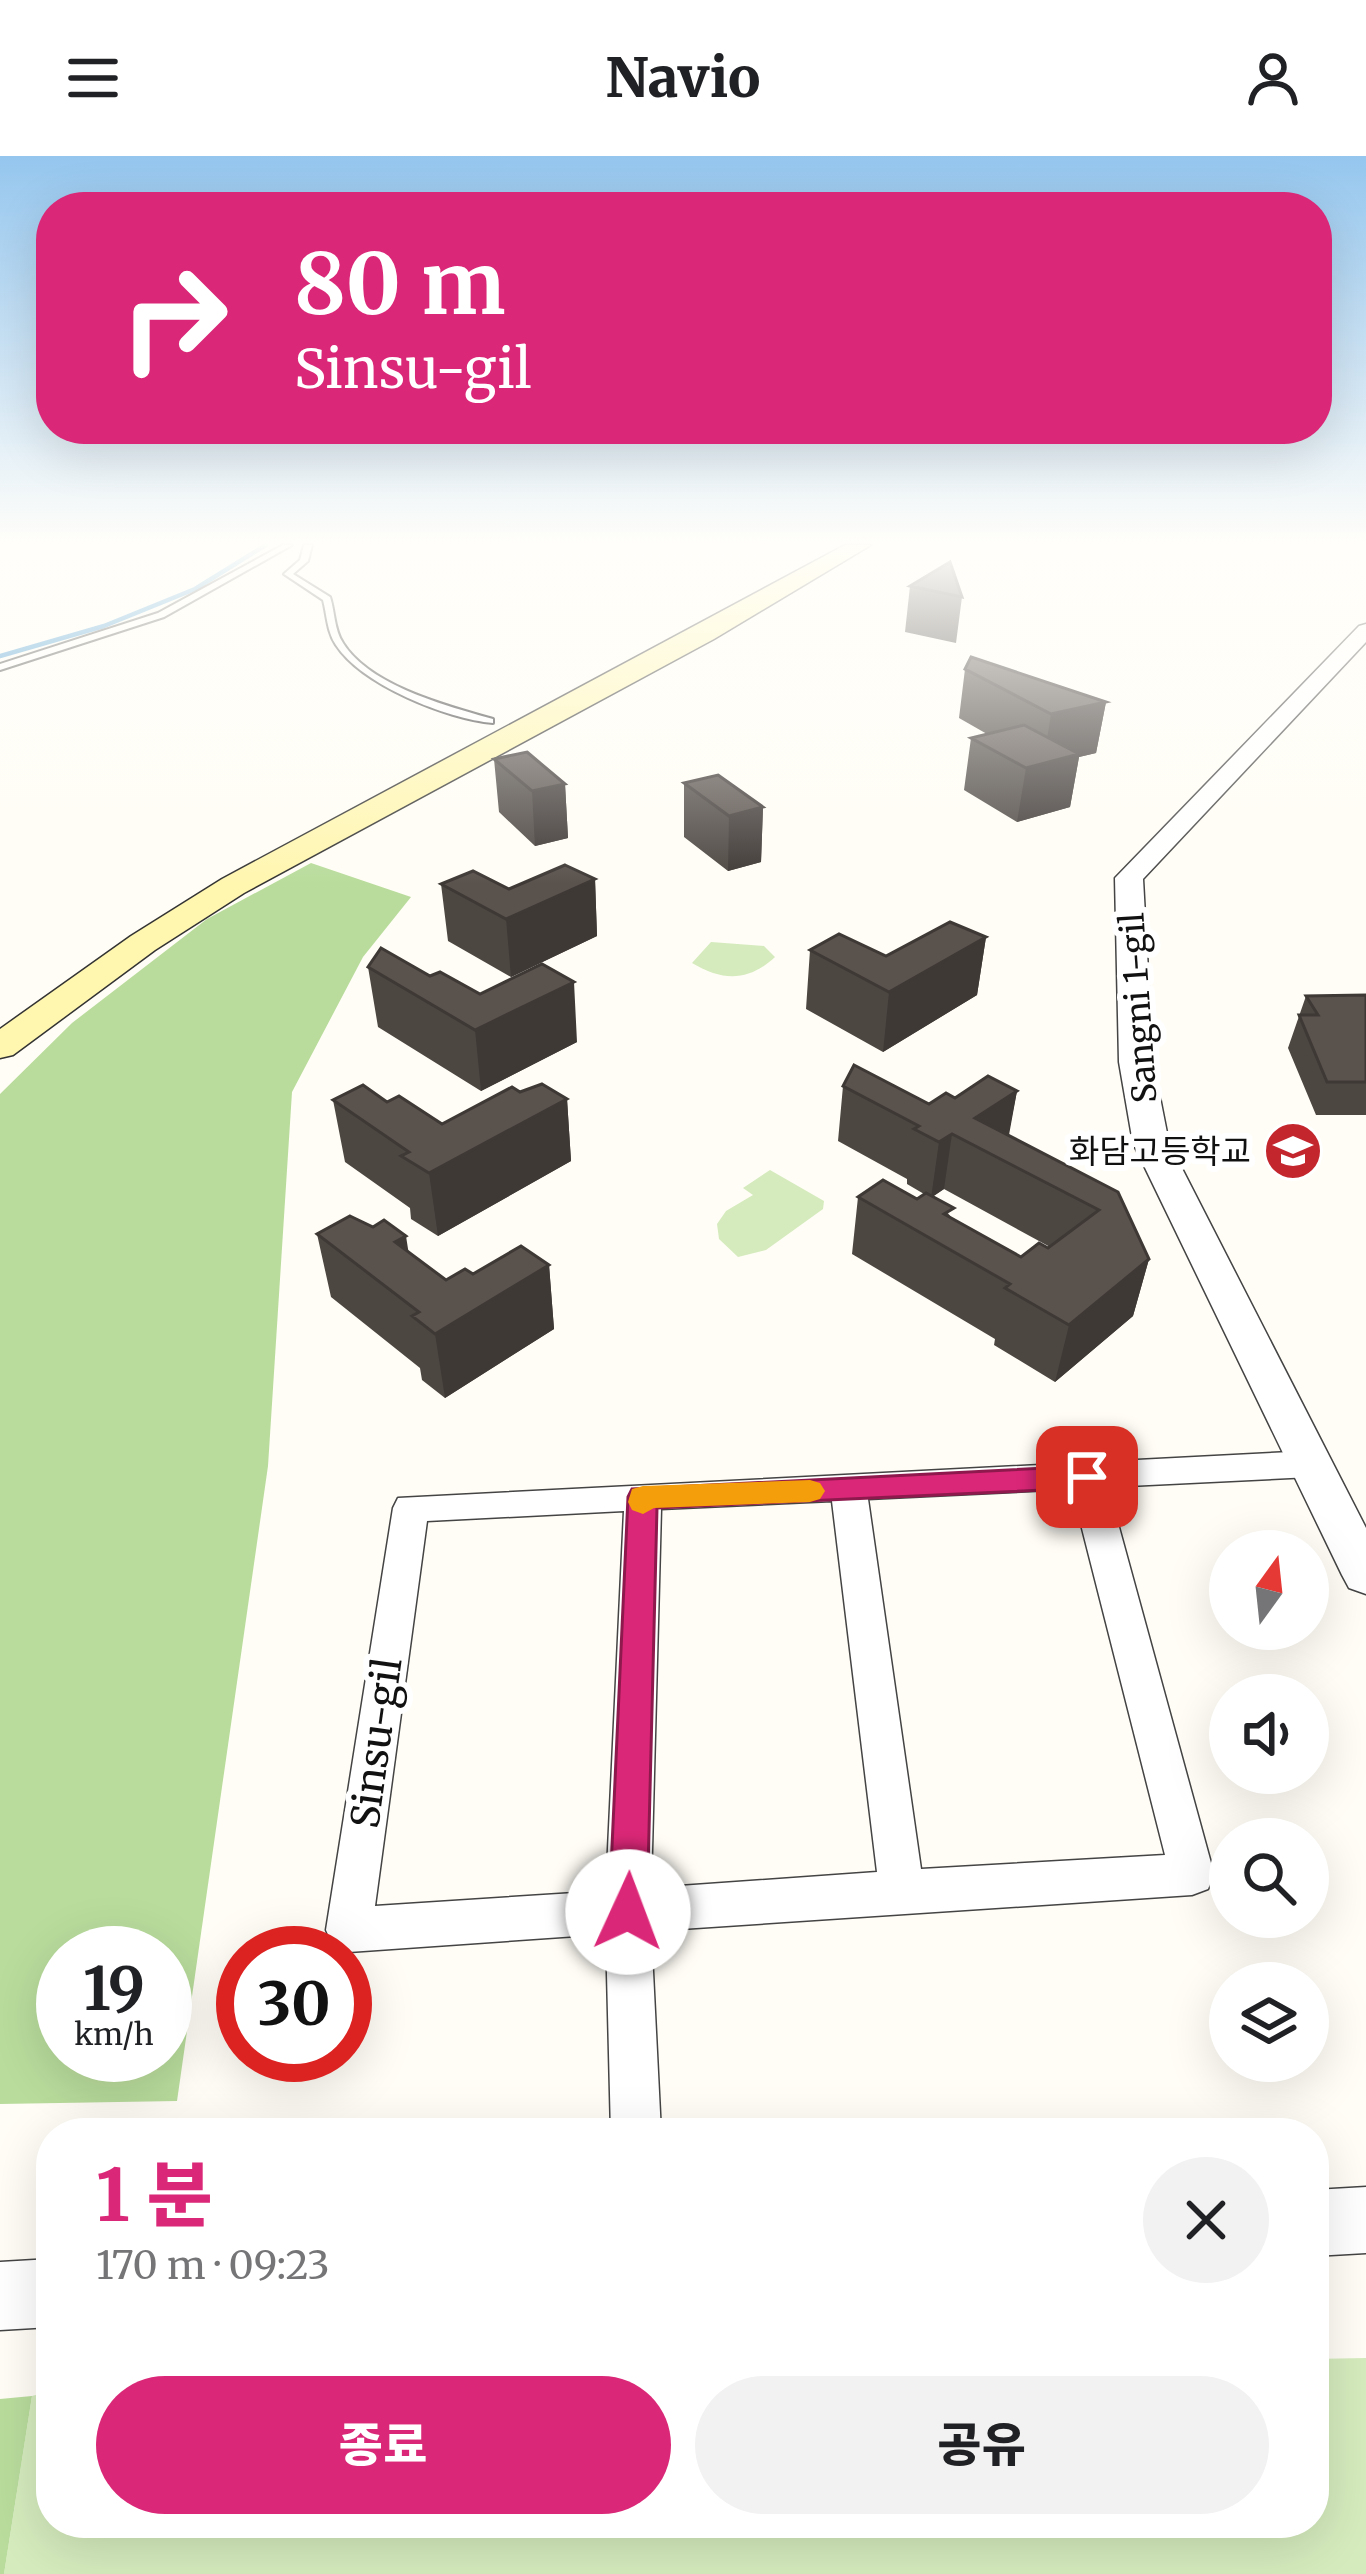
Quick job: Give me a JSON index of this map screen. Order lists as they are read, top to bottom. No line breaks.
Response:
{"streets":{"street":["Sangni 1-gil","Sinsu-gil"]},"crossings":[["Sangni 1-gil","Sinsu-gil"]],"places":{"school or university":["화담고등학교"]},"north":"top","page":{"header":"Navio","turn":["80 m","Sinsu-gil"],"speed":"19 km/h","limit":"30","heading":["1 분","170 m · 09:23"],"buttons":["종료","공유"]}}
